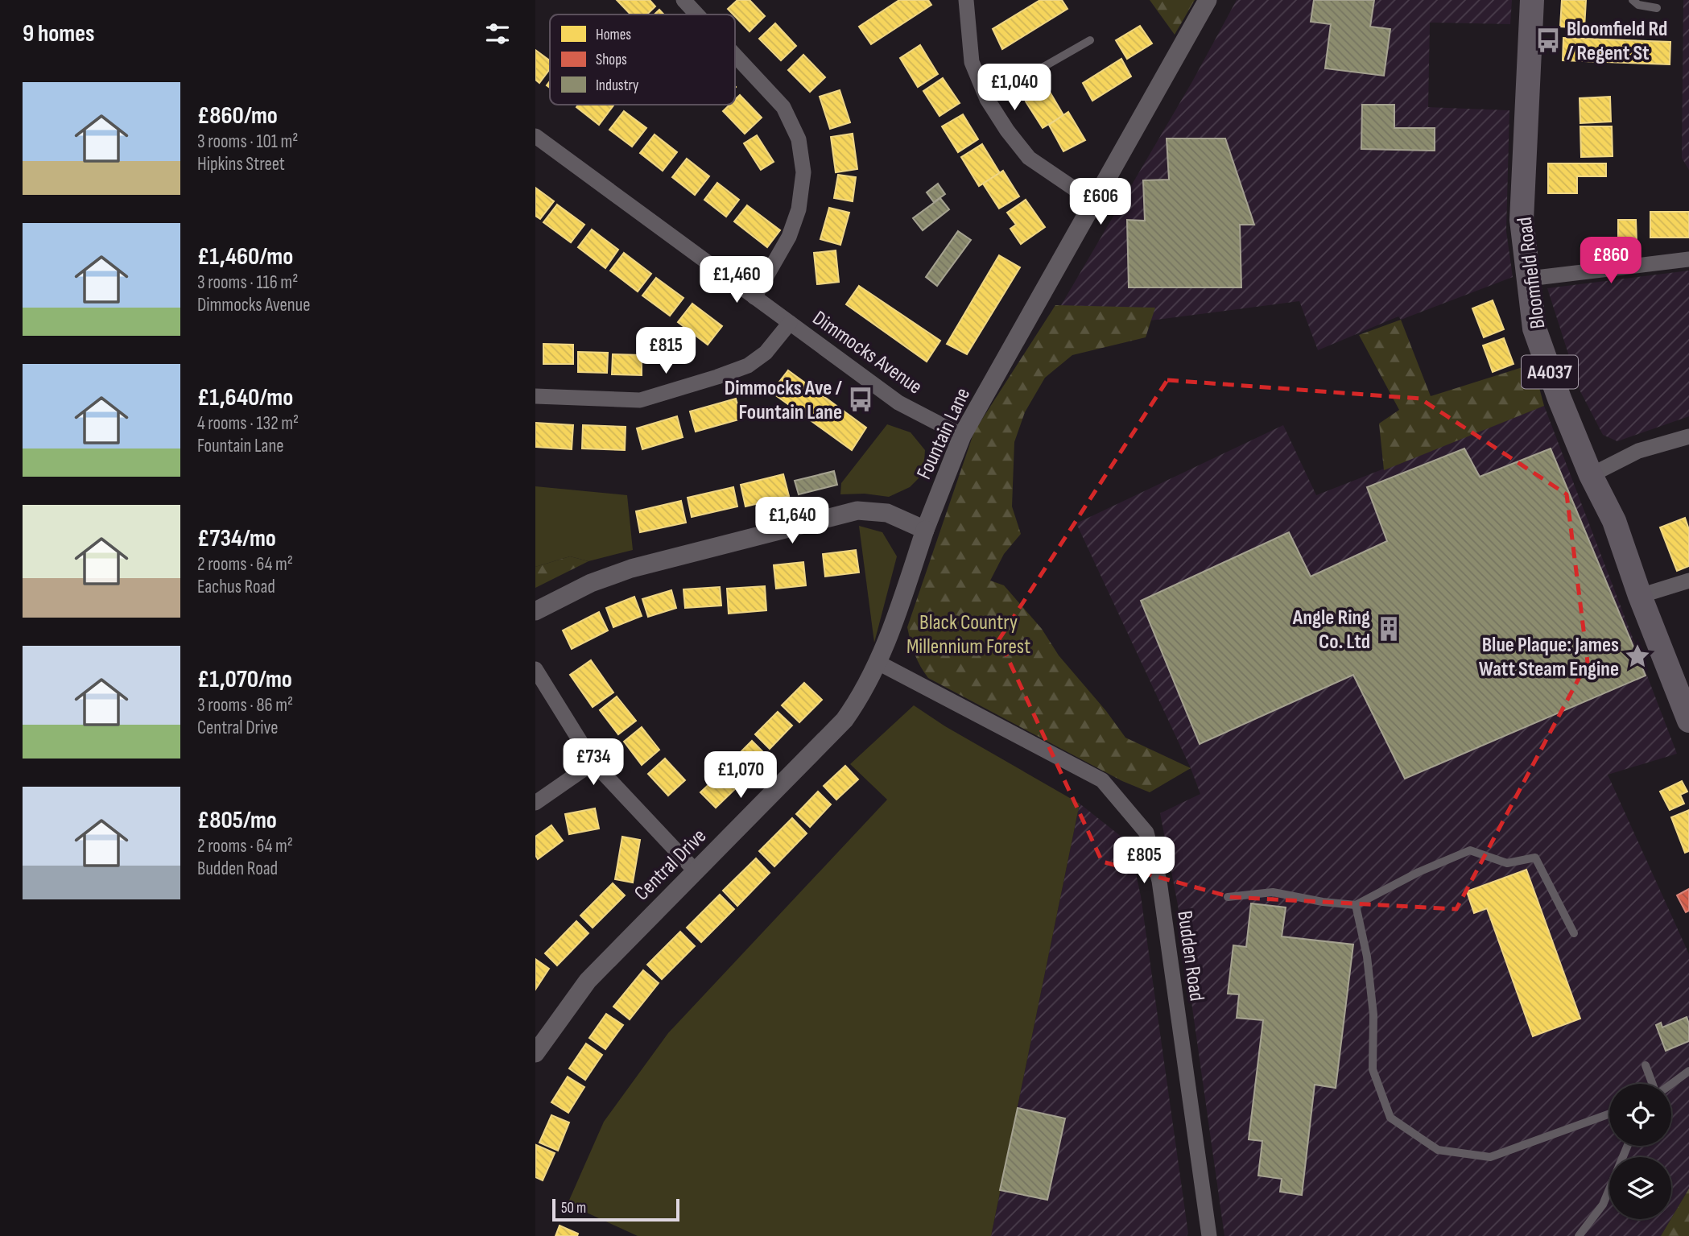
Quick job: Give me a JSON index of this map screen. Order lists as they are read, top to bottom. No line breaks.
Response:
{"streets":{"main road":["Bloomfield Road","A4037"],"street":["Dimmocks Avenue","Fountain Lane","Central Drive","Budden Road"]},"crossings":[["Dimmocks Avenue","Fountain Lane"],["Fountain Lane","Central Drive"],["Central Drive","Budden Road"]],"parks":["Black Country Millennium Forest"],"places":{"bus stop":["Bloomfield Rd / Regent St","Dimmocks Ave / Fountain Lane"],"building":["Angle Ring Co. Ltd"],"place":["Blue Plaque: James Watt Steam Engine"]},"legend":["Homes","Shops","Industry"],"scale_bar":"50 m","page":{"heading":"9 homes","price":["£1,040","£606","£860","£1,460","£815","£1,640","£734","£1,070","£805"],"list":[{"name":"£860/mo","note":"3 rooms · 101 m² · Hipkins Street"},{"name":"£1,460/mo","note":"3 rooms · 116 m² · Dimmocks Avenue"},{"name":"£1,640/mo","note":"4 rooms · 132 m² · Fountain Lane"},{"name":"£734/mo","note":"2 rooms · 64 m² · Eachus Road"},{"name":"£1,070/mo","note":"3 rooms · 86 m² · Central Drive"},{"name":"£805/mo","note":"2 rooms · 64 m² · Budden Road"}],"scale":"50 m"}}
